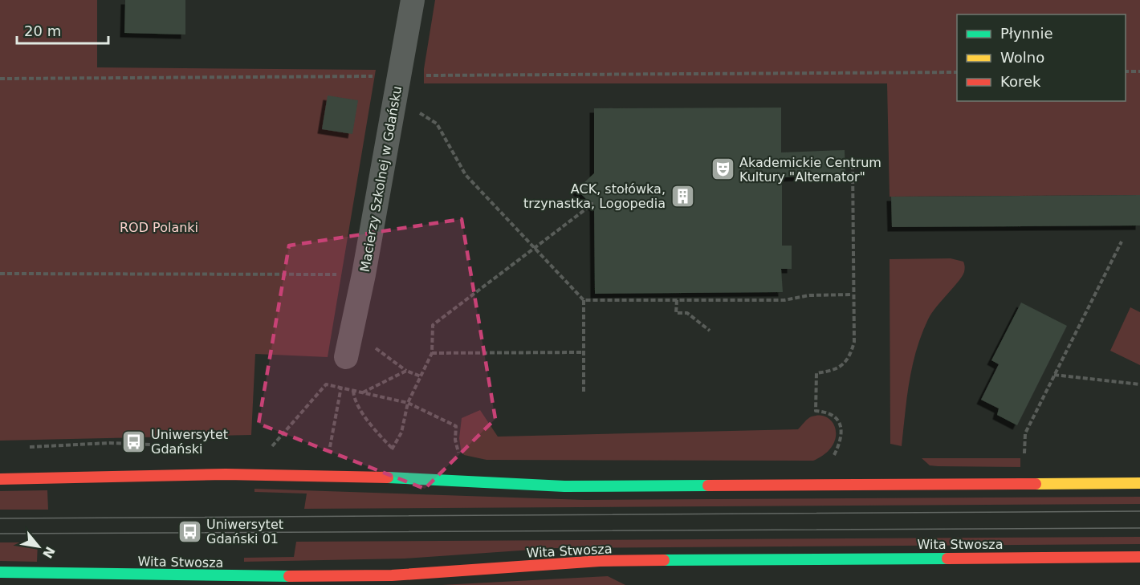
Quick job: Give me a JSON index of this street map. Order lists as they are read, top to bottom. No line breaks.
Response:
{"streets":{"street":["Macierzy Szkolnej w Gdańsku","Wita Stwosza"]},"parks":["ROD Polanki"],"places":{"theatre":["Akademickie Centrum Kultury \"Alternator\""],"building":["ACK, stołówka, trzynastka, Logopedia"],"bus stop":["Uniwersytet Gdański","Uniwersytet Gdański 01"]},"legend":["Płynnie","Wolno","Korek"],"scale_bar":"20 m","north":"bottom right"}
